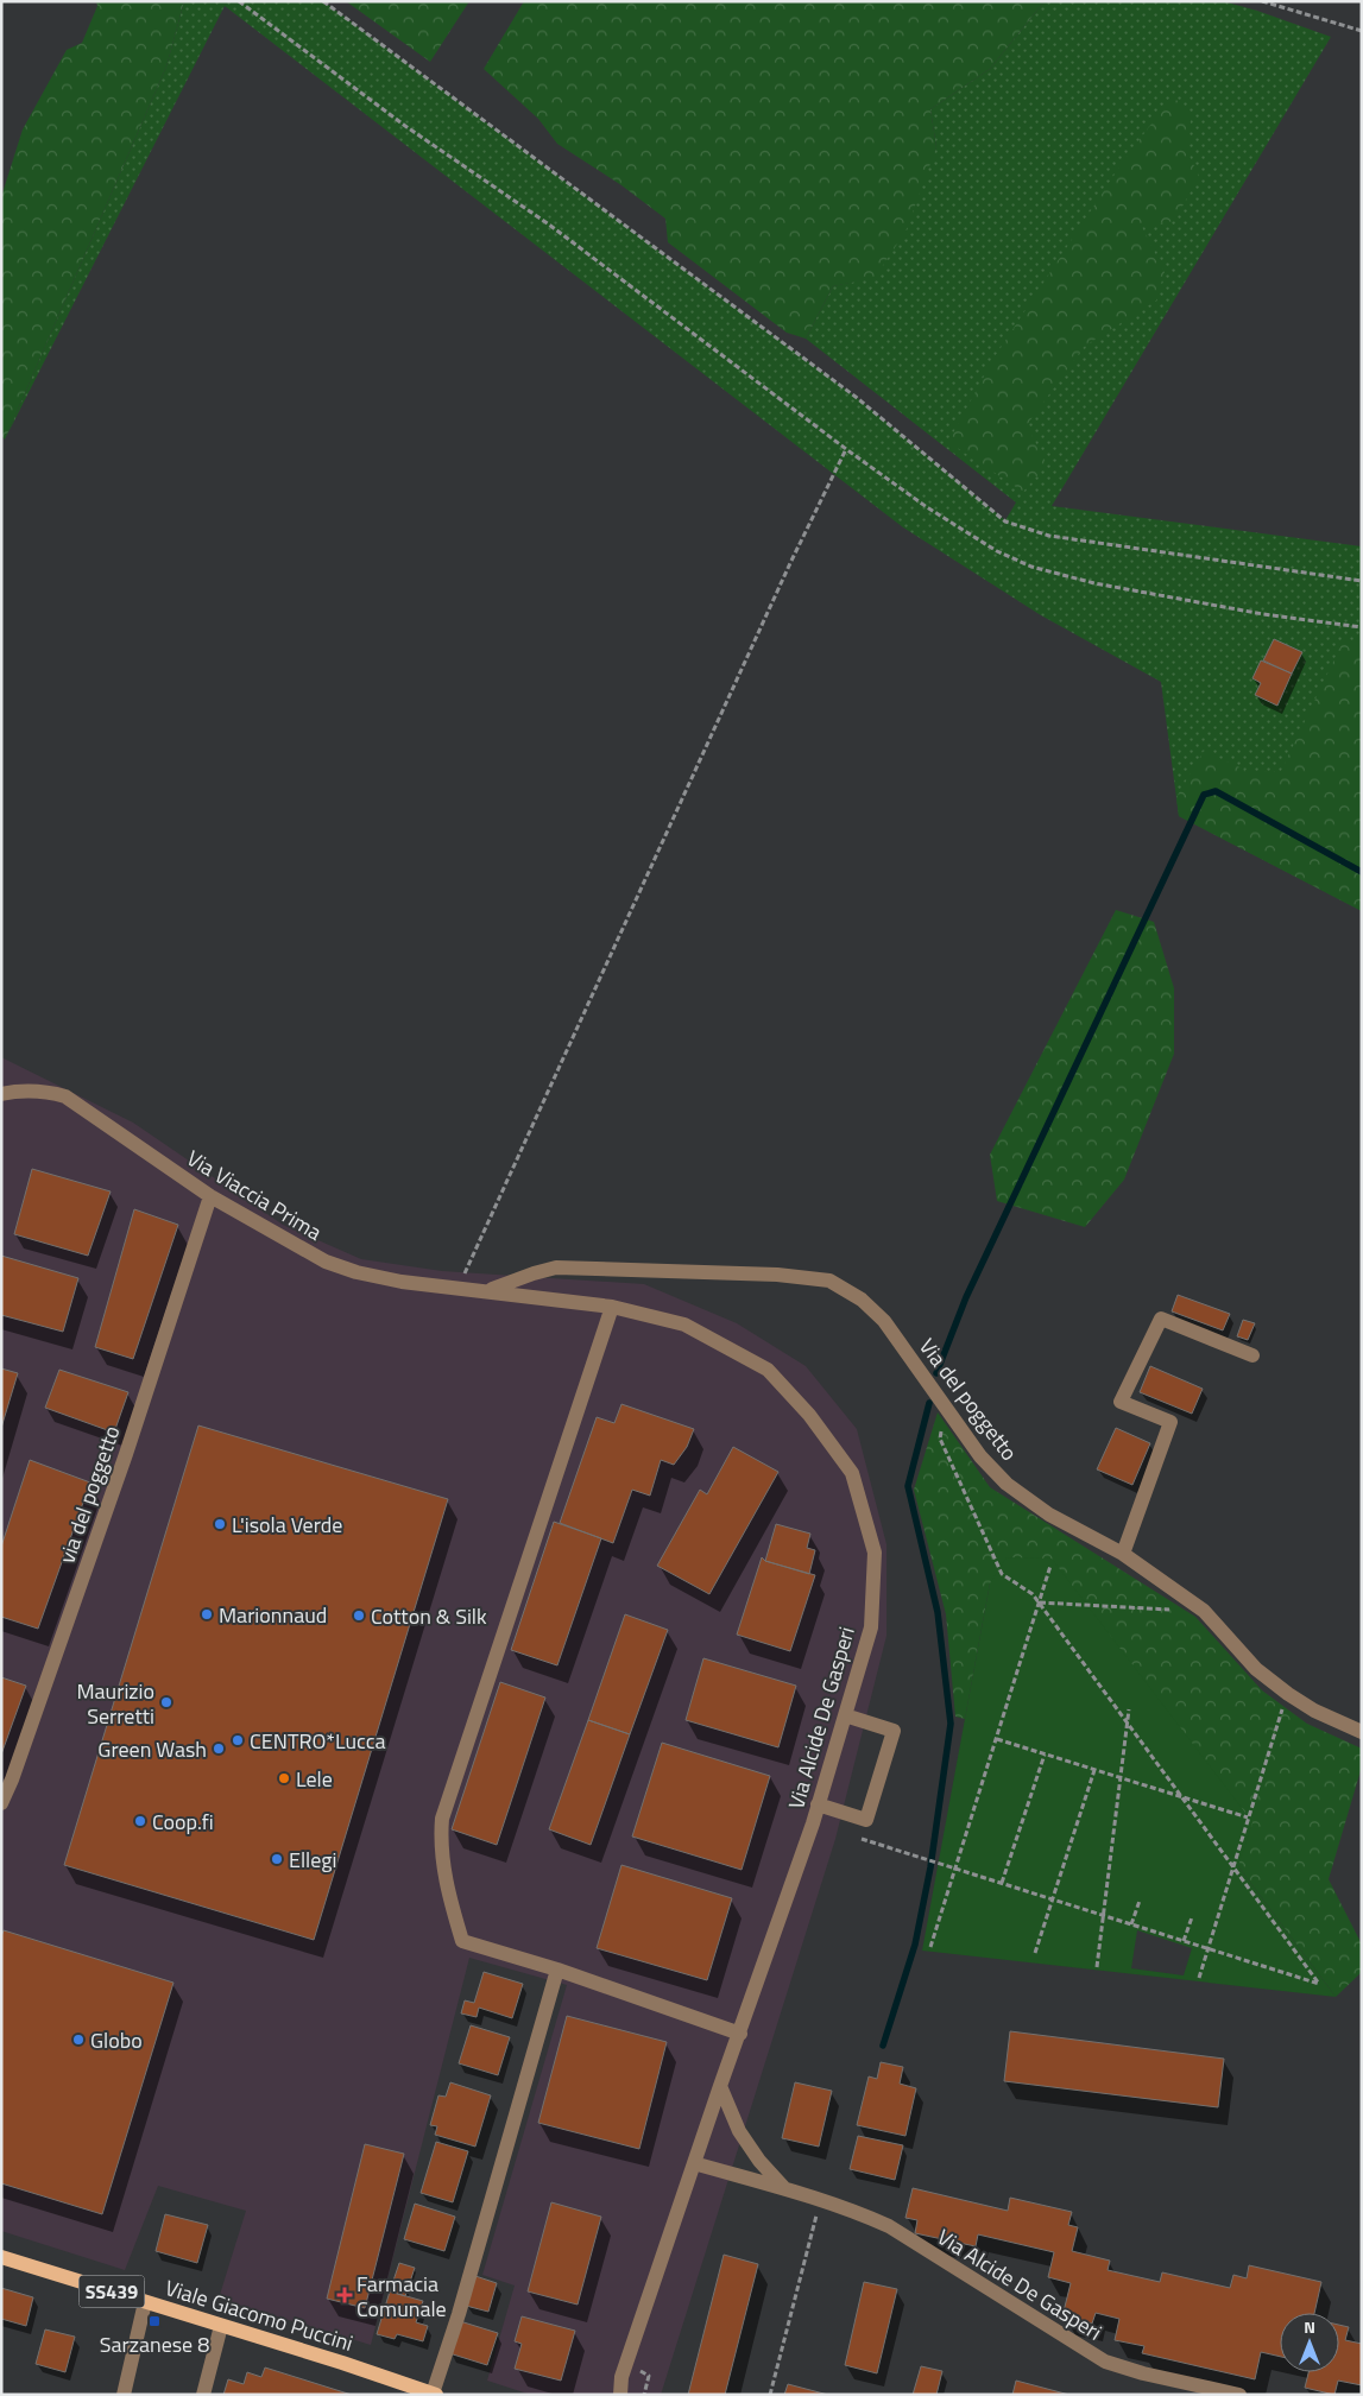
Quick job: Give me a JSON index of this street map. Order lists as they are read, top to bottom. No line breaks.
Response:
{"streets":{"main road":["SS439","Viale Giacomo Puccini"],"street":["Via Viaccia Prima","Via del poggetto","via del poggetto","Via Alcide De Gasperi"]},"crossings":[["Via Viaccia Prima","Via del poggetto"],["Via Viaccia Prima","via del poggetto"],["Via Viaccia Prima","Via Alcide De Gasperi"]],"places":{"other":["L'isola Verde","Marionnaud","Cotton & Silk","Maurizio Serretti","CENTRO*Lucca","Green Wash","Lele","Coop.fi","Ellegi","Globo"],"health":["Farmacia Comunale"],"transit":["Sarzanese 8"]},"north":"top"}
